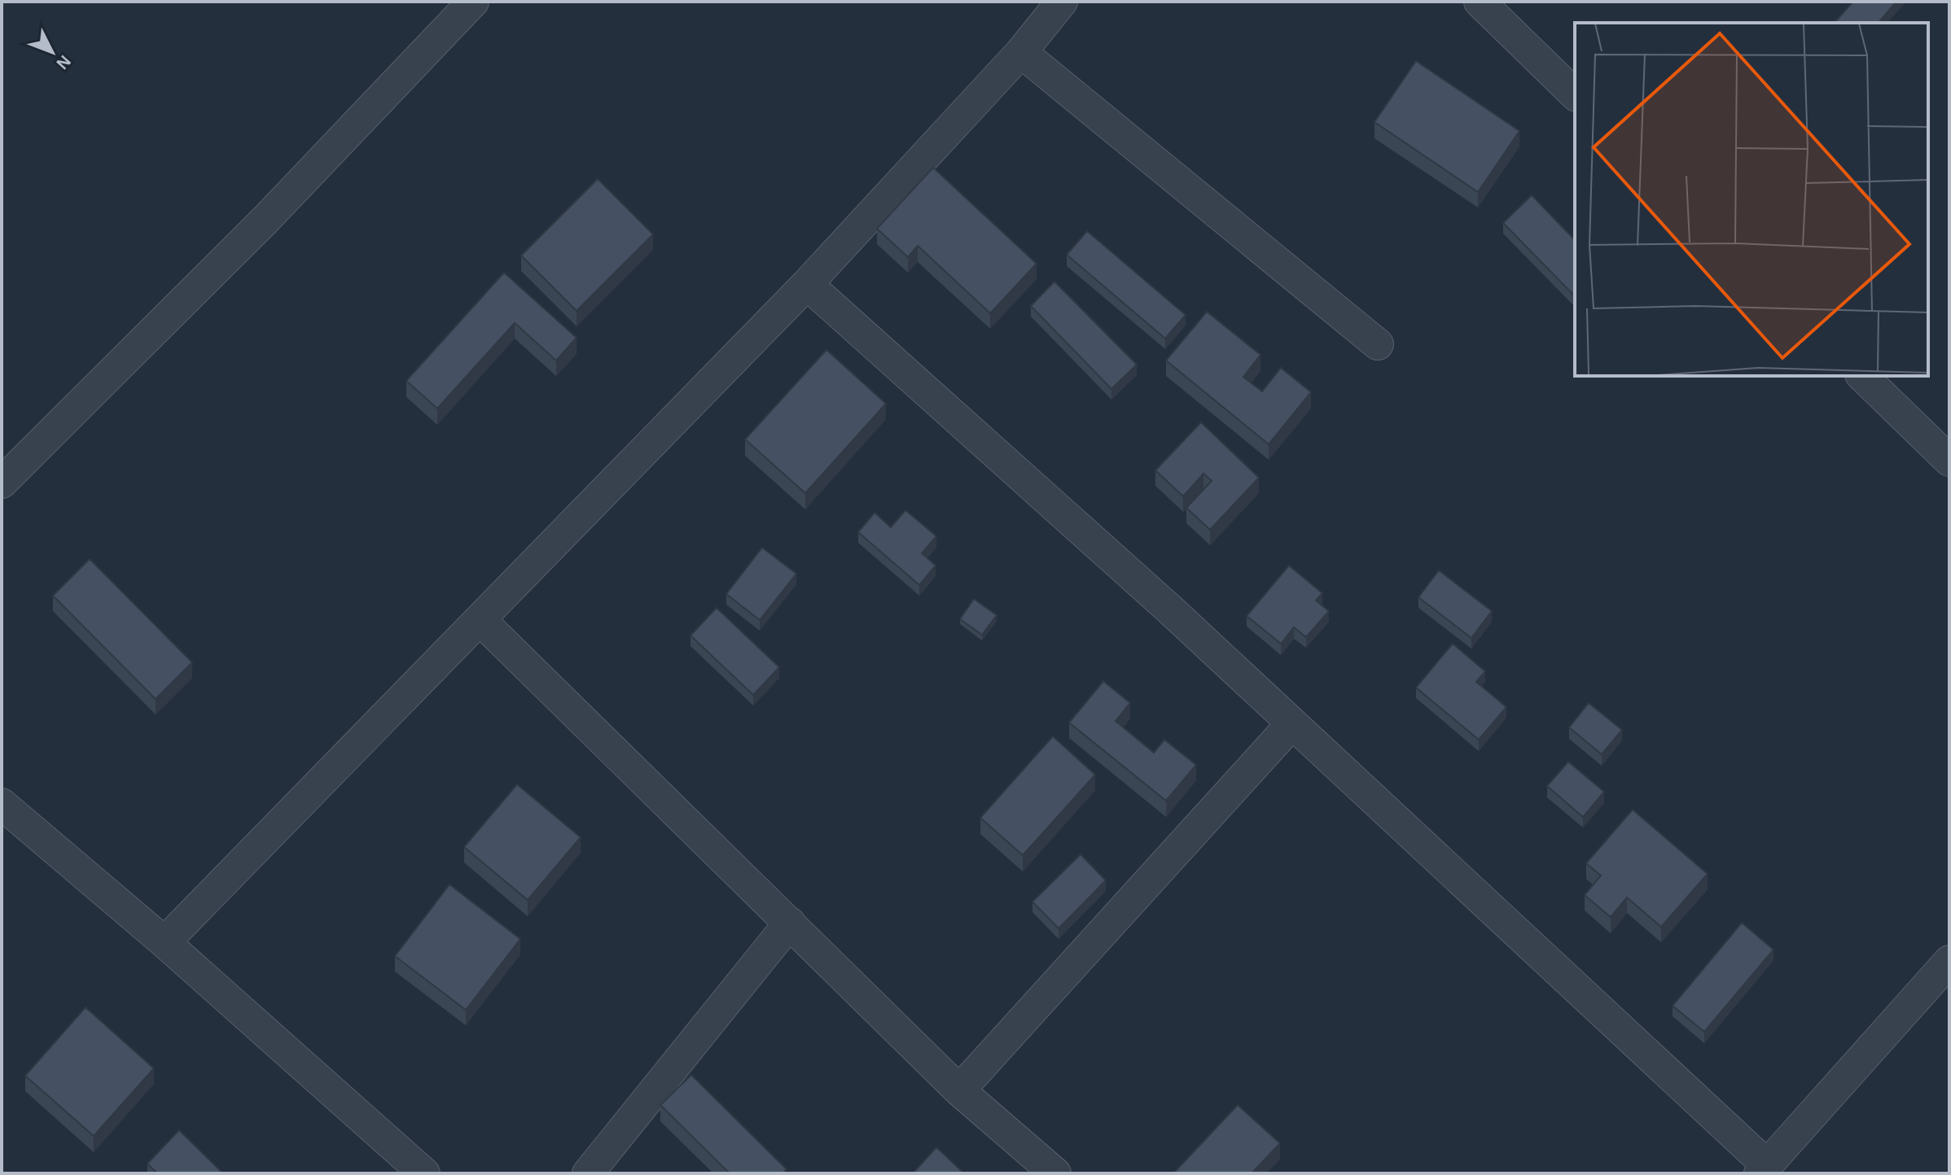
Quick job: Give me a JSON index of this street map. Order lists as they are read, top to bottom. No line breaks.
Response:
{"north":"bottom right"}
